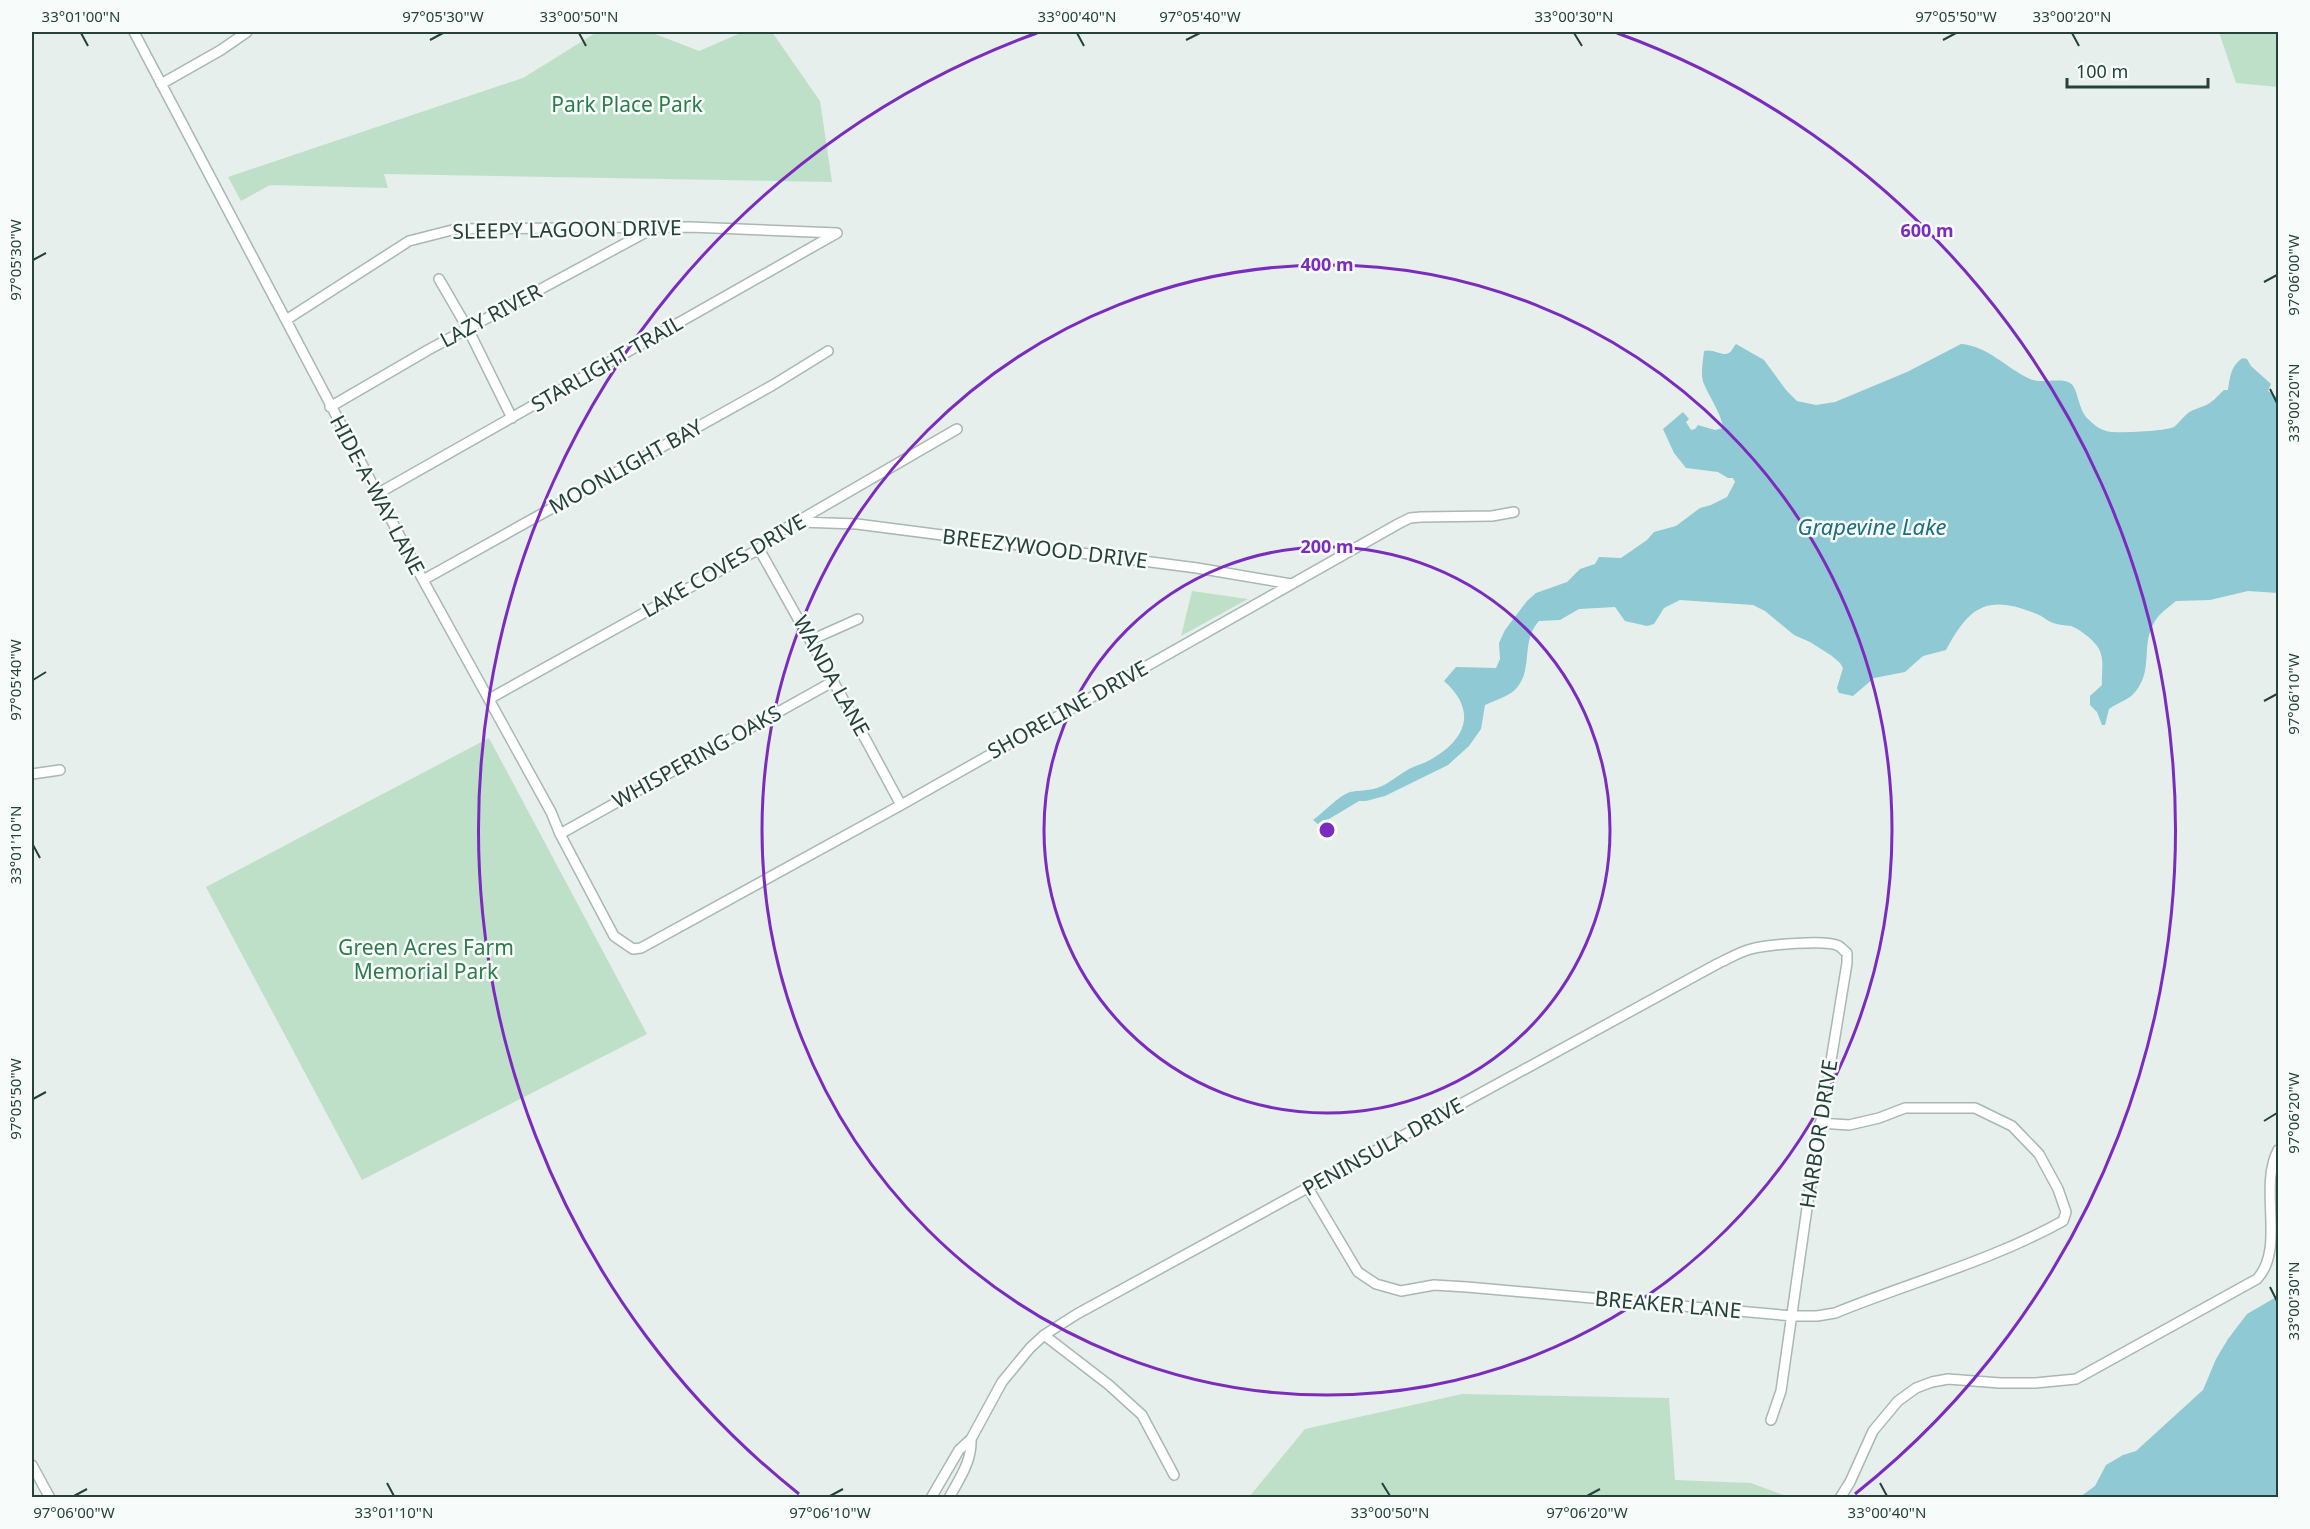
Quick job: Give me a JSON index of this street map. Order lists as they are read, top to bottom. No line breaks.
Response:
{"streets":{"street":["SLEEPY LAGOON DRIVE","LAZY RIVER","STARLIGHT TRAIL","MOONLIGHT BAY","HIDE-A-WAY LANE","BREEZYWOOD DRIVE","LAKE COVES DRIVE","WANDA LANE","SHORELINE DRIVE","WHISPERING OAKS","HARBOR DRIVE","PENINSULA DRIVE","BREAKER LANE"]},"crossings":[["SLEEPY LAGOON DRIVE","LAZY RIVER"],["SLEEPY LAGOON DRIVE","STARLIGHT TRAIL"],["SLEEPY LAGOON DRIVE","HIDE-A-WAY LANE"],["LAZY RIVER","HIDE-A-WAY LANE"],["STARLIGHT TRAIL","HIDE-A-WAY LANE"],["MOONLIGHT BAY","HIDE-A-WAY LANE"],["HIDE-A-WAY LANE","LAKE COVES DRIVE"],["HIDE-A-WAY LANE","SHORELINE DRIVE"],["HIDE-A-WAY LANE","WHISPERING OAKS"],["BREEZYWOOD DRIVE","LAKE COVES DRIVE"],["BREEZYWOOD DRIVE","SHORELINE DRIVE"],["LAKE COVES DRIVE","WANDA LANE"],["WANDA LANE","SHORELINE DRIVE"],["WANDA LANE","WHISPERING OAKS"],["HARBOR DRIVE","PENINSULA DRIVE"],["HARBOR DRIVE","BREAKER LANE"],["PENINSULA DRIVE","BREAKER LANE"]],"water":["Grapevine Lake"],"parks":["Park Place Park","Green Acres Farm Memorial Park"],"scale_bar":"100 m","coordinates":["33°01'00\"N","97°05'30\"W","33°00'50\"N","33°00'40\"N","97°05'40\"W","33°00'30\"N","97°05'50\"W","33°00'20\"N","97°06'00\"W","97°06'10\"W","33°01'10\"N","97°06'20\"W"],"rings":["600 m","400 m","200 m"]}
